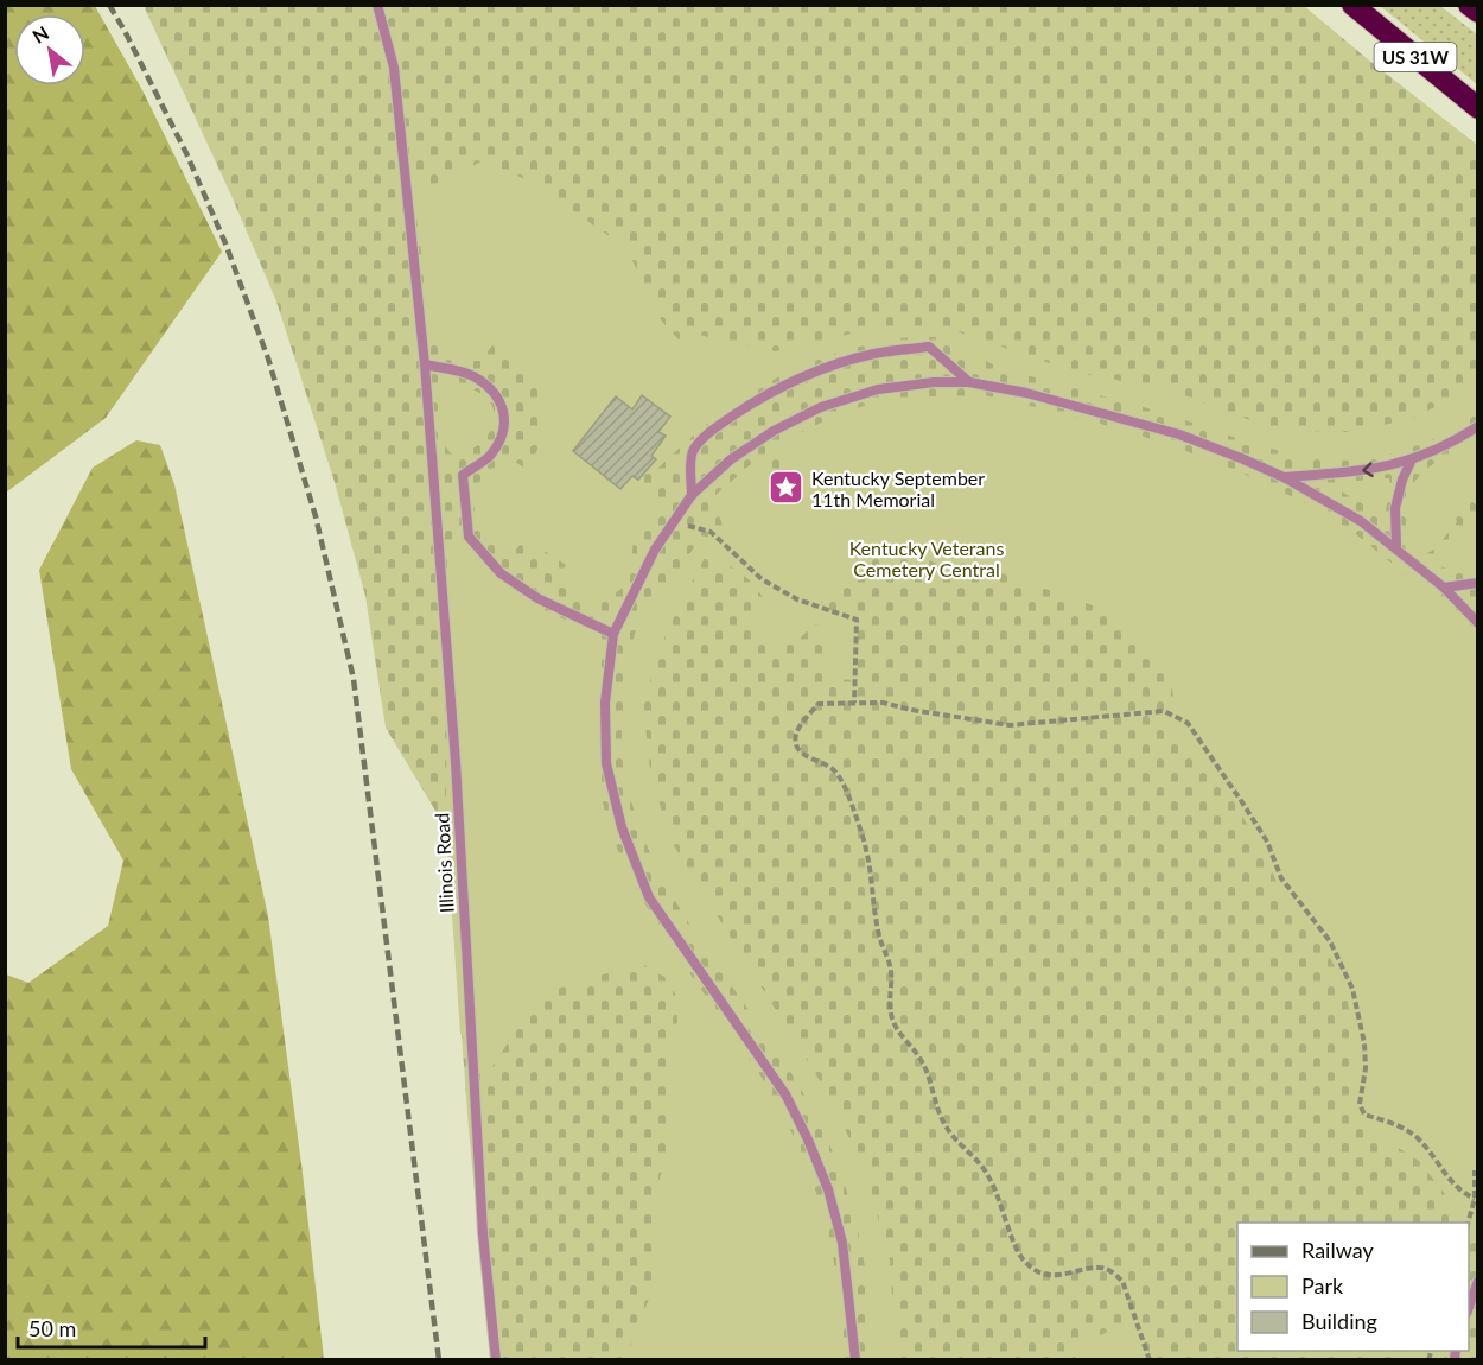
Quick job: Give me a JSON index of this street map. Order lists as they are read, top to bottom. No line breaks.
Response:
{"streets":{"highway":["US 31W"],"lane":["Illinois Road"]},"parks":["Kentucky Veterans Cemetery Central"],"places":{"place":["Kentucky September 11th Memorial"]},"legend":["Railway","Park","Building"],"scale_bar":"50 m","north":"top left"}
